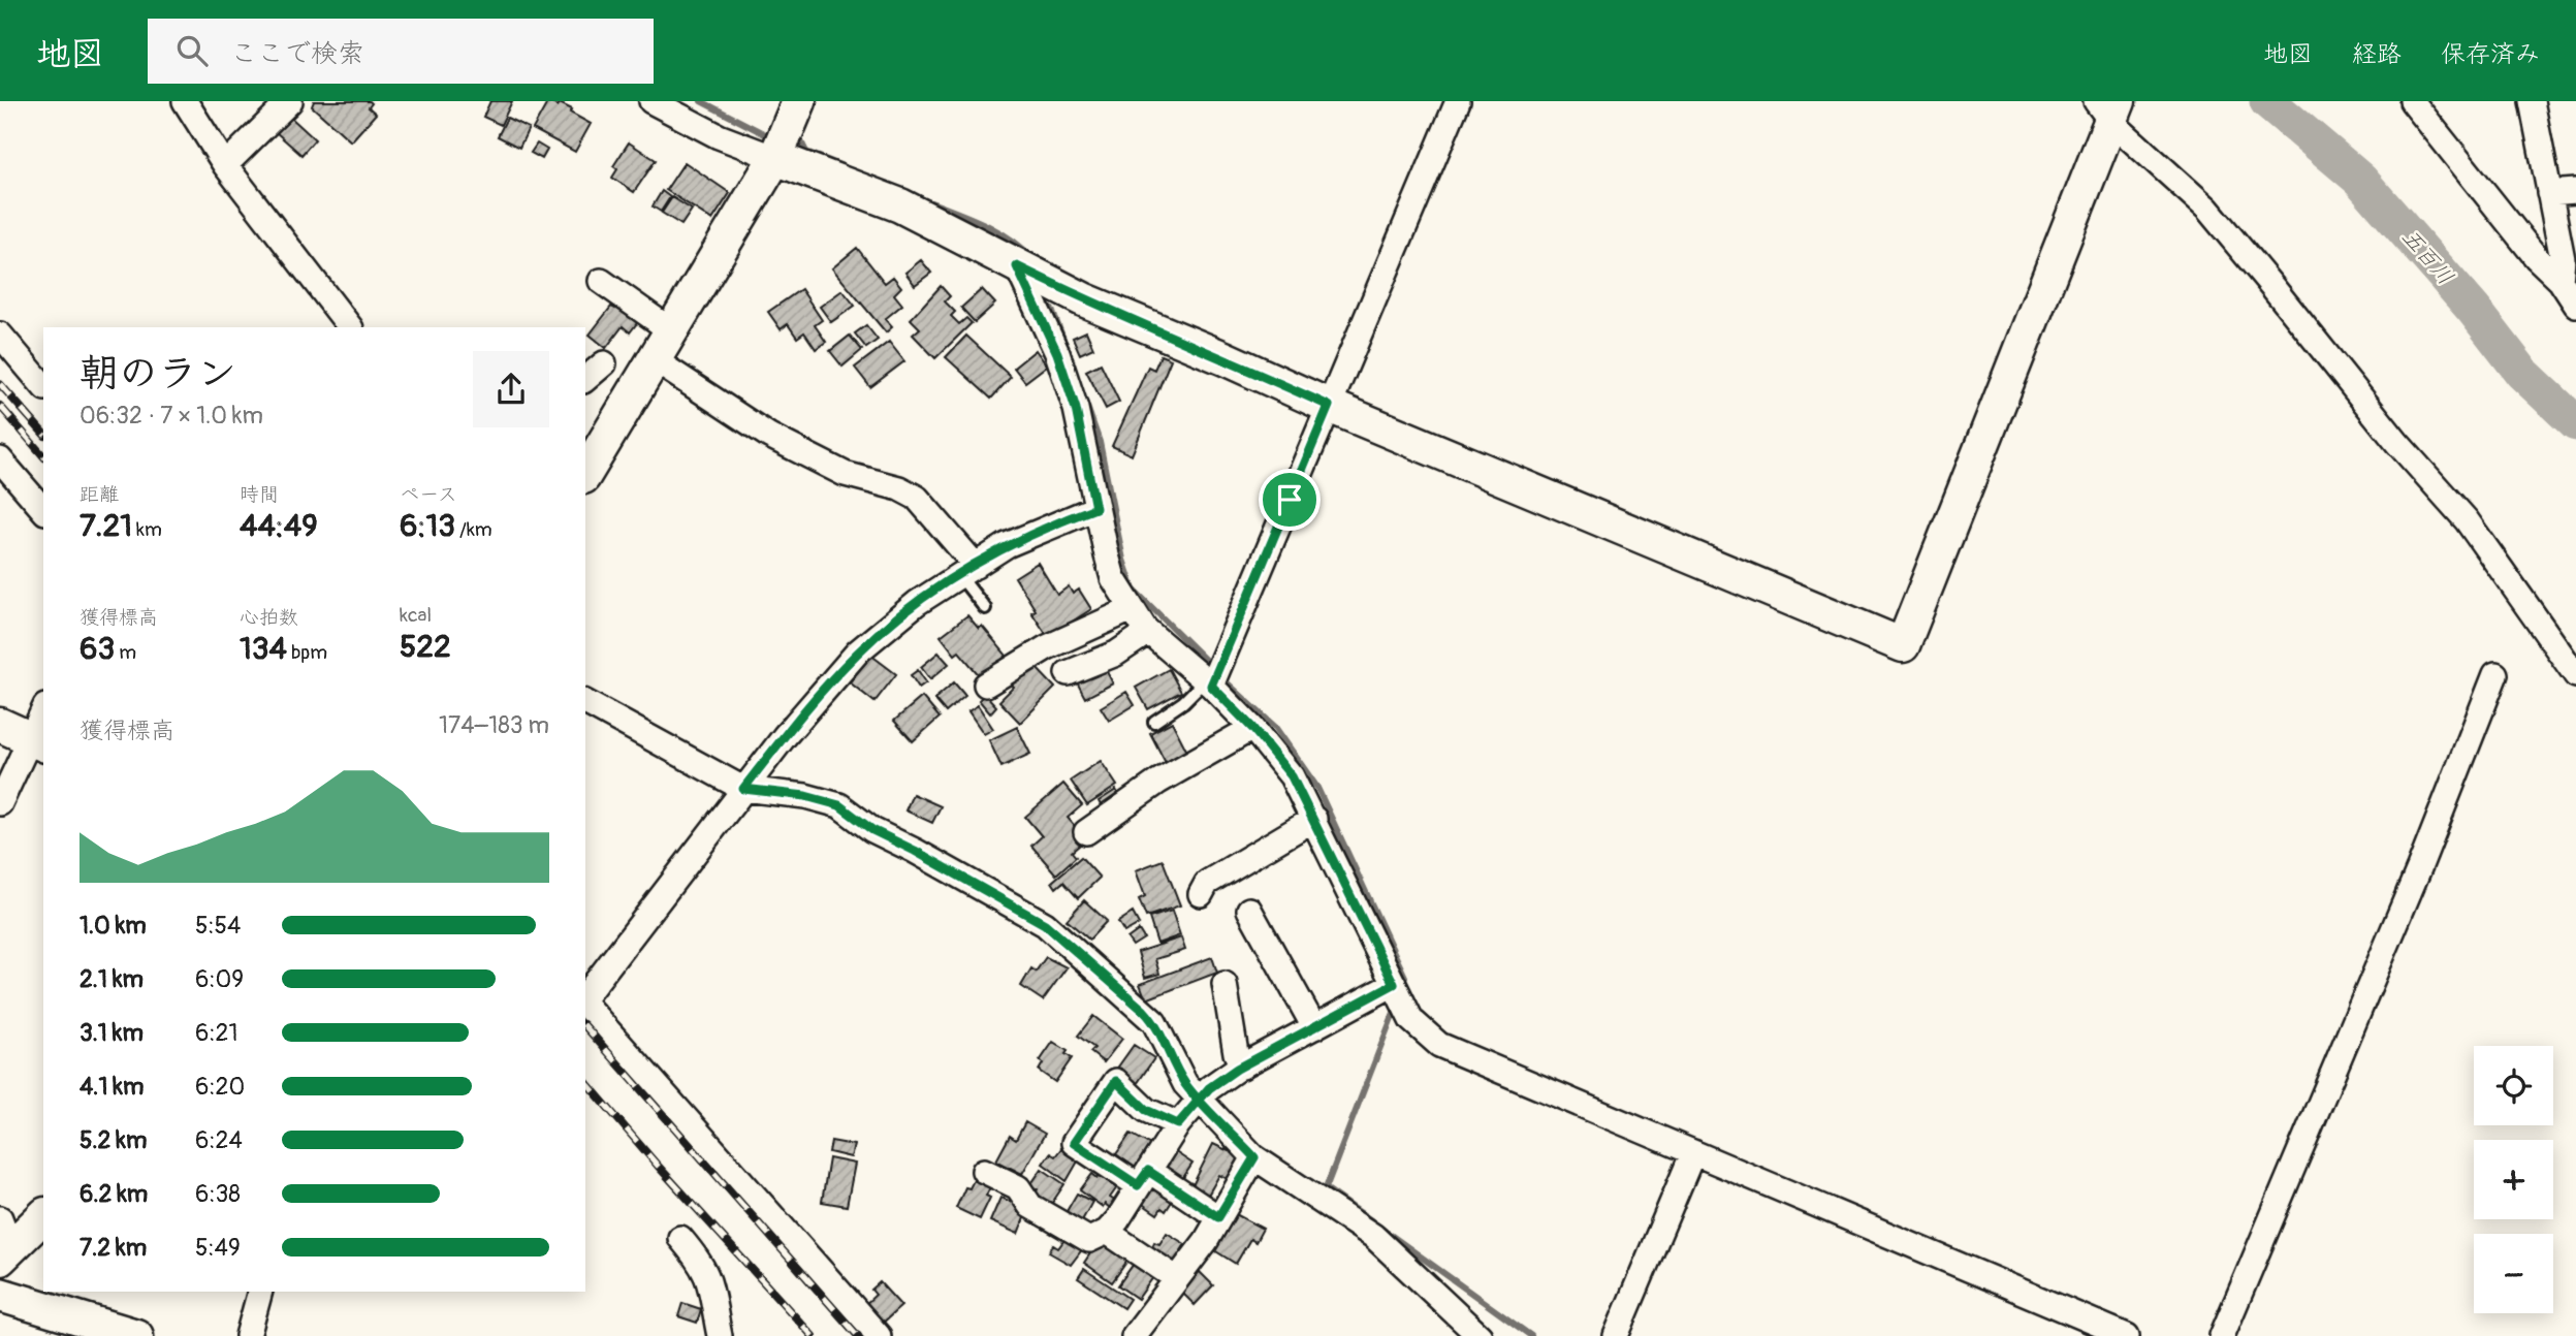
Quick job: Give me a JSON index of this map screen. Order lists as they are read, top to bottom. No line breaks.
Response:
{"water":["五百川"],"page":{"header":"地図","search":"ここで検索","nav":["地図","経路","保存済み"],"heading":["朝のラン","06:32 · 7 × 1.0 km"],"stats":[["距離","7.21 km"],["時間","44:49"],["ペース","6:13 /km"],["獲得標高","63 m"],["心拍数","134 bpm"],["kcal","522"]],"chart":["獲得標高","174–183 m"],"list":[{"name":"1.0 km","note":"5:54"},{"name":"2.1 km","note":"6:09"},{"name":"3.1 km","note":"6:21"},{"name":"4.1 km","note":"6:20"},{"name":"5.2 km","note":"6:24"},{"name":"6.2 km","note":"6:38"},{"name":"7.2 km","note":"5:49"}],"map_buttons":["+","−"]}}
